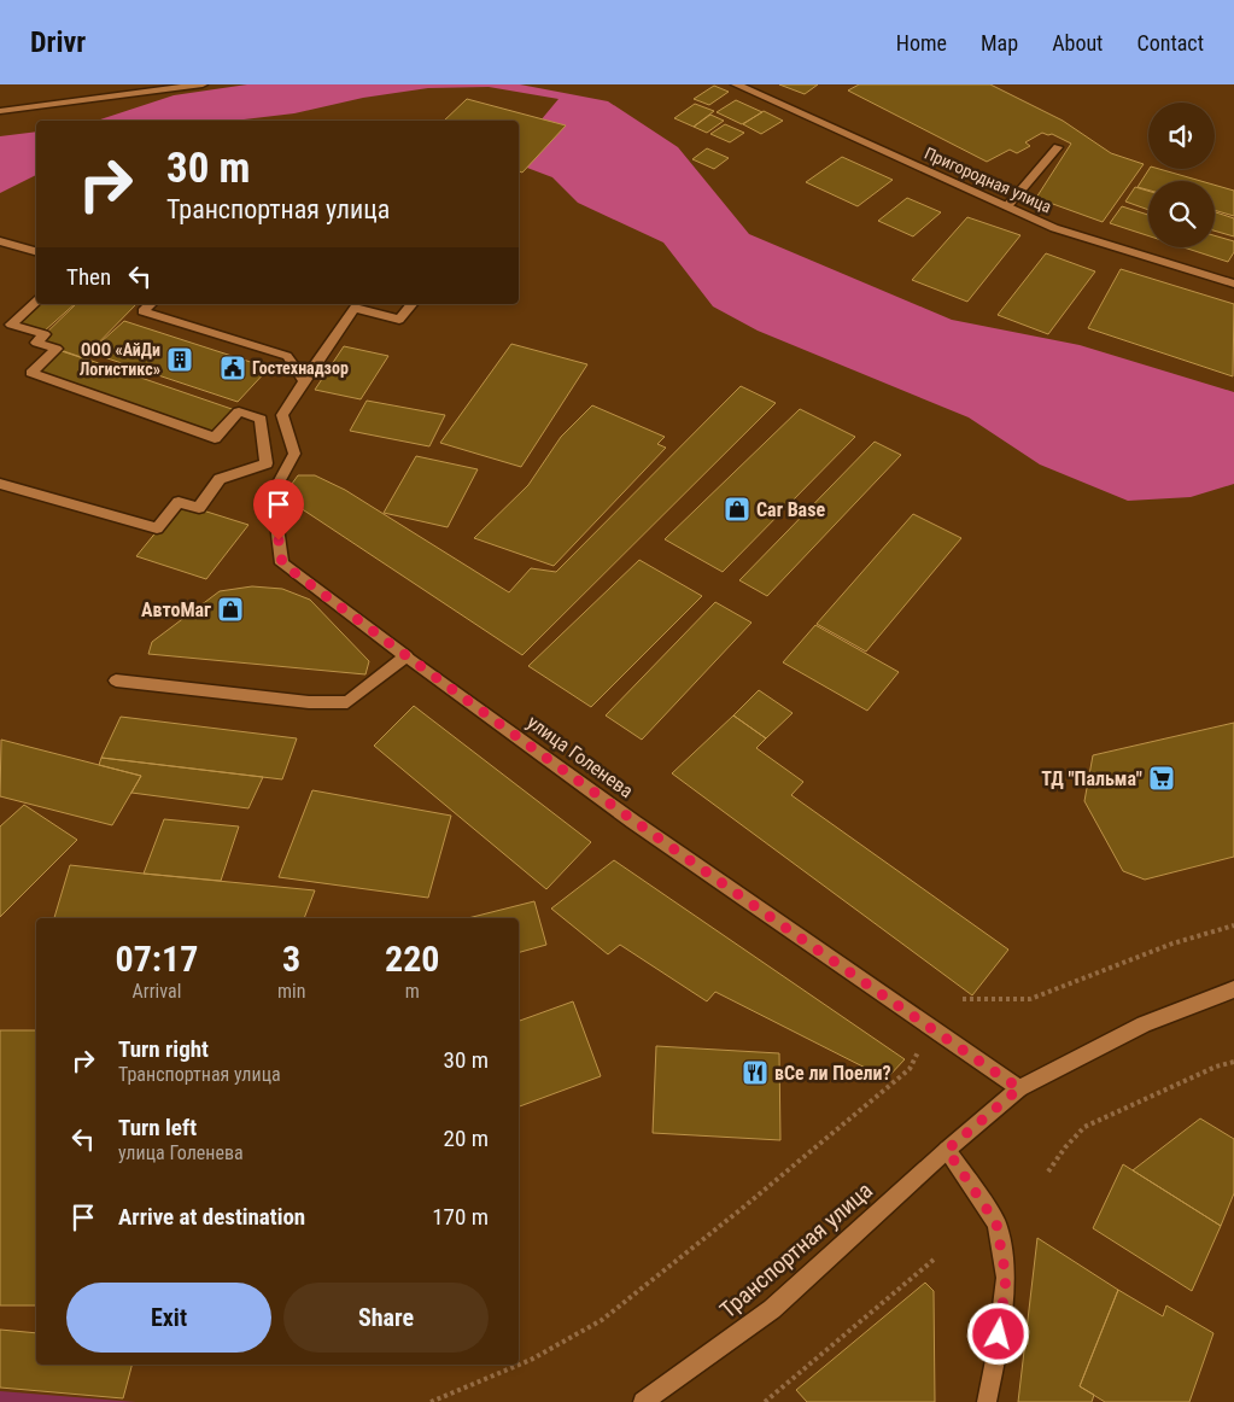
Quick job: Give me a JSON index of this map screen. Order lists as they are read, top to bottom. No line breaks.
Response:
{"streets":{"street":["Пригородная улица","улица Голенева","Транспортная улица"]},"crossings":[["улица Голенева","Транспортная улица"]],"places":{"building":["ООО «АйДи Логистикс»"],"public building":["Гостехнадзор"],"shop":["Car Base","АвтоМаг"],"supermarket":["ТД \"Пальма\""],"restaurant":["вСе ли Поели?"]},"page":{"header":"Drivr","nav":["Home","Map","About","Contact"],"turn":["30 m","Транспортная улица"],"then":"Then","eta":["07:17","Arrival","3","min","220","m"],"list":[{"name":"Turn right","note":"Транспортная улица","value":"30 m"},{"name":"Turn left","note":"улица Голенева","value":"20 m"},{"name":"Arrive at destination","value":"170 m"}],"buttons":["Exit","Share"]}}
